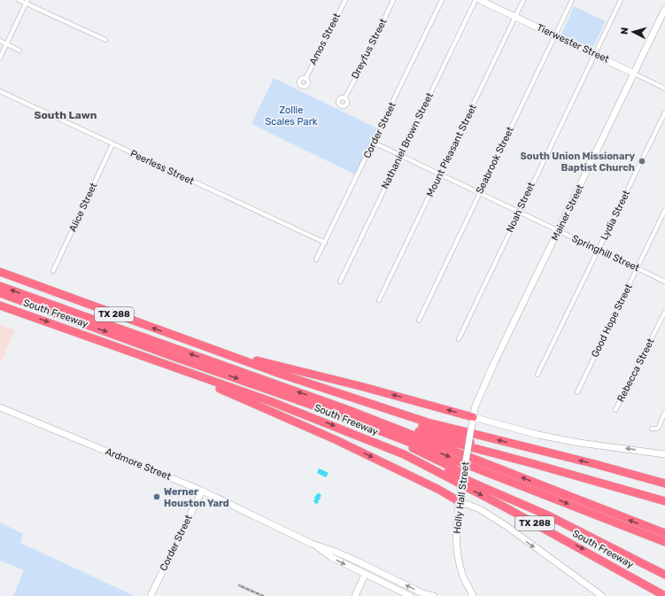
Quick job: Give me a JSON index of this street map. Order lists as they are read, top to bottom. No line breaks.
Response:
{"streets":{"highway":["South Freeway","TX 288"],"street":["Amos Street","Tierwester Street","Dreyfus Street","Corder Street","Nathaniel Brown Street","Mount Pleasant Street","Seabrook Street","Peerless Street","Alice Street","Noah Street","Mainer Street","Lydia Street","Springhill Street","Good Hope Street","Rebecca Street","Ardmore Street","Holly Hall Street"]},"crossings":[["Tierwester Street","Mount Pleasant Street"],["Tierwester Street","Seabrook Street"],["Tierwester Street","Noah Street"],["Tierwester Street","Mainer Street"],["Corder Street","Peerless Street"],["Corder Street","Springhill Street"],["Corder Street","Ardmore Street"],["Nathaniel Brown Street","Springhill Street"],["Mount Pleasant Street","Springhill Street"],["Seabrook Street","Springhill Street"],["Peerless Street","Alice Street"],["Noah Street","Springhill Street"],["Mainer Street","Springhill Street"],["Mainer Street","Holly Hall Street"],["Lydia Street","Springhill Street"],["Springhill Street","Good Hope Street"]],"districts":["South Lawn"],"parks":["Zollie Scales Park"],"places":["South Union Missionary Baptist Church","Werner Houston Yard"],"north":"left"}
